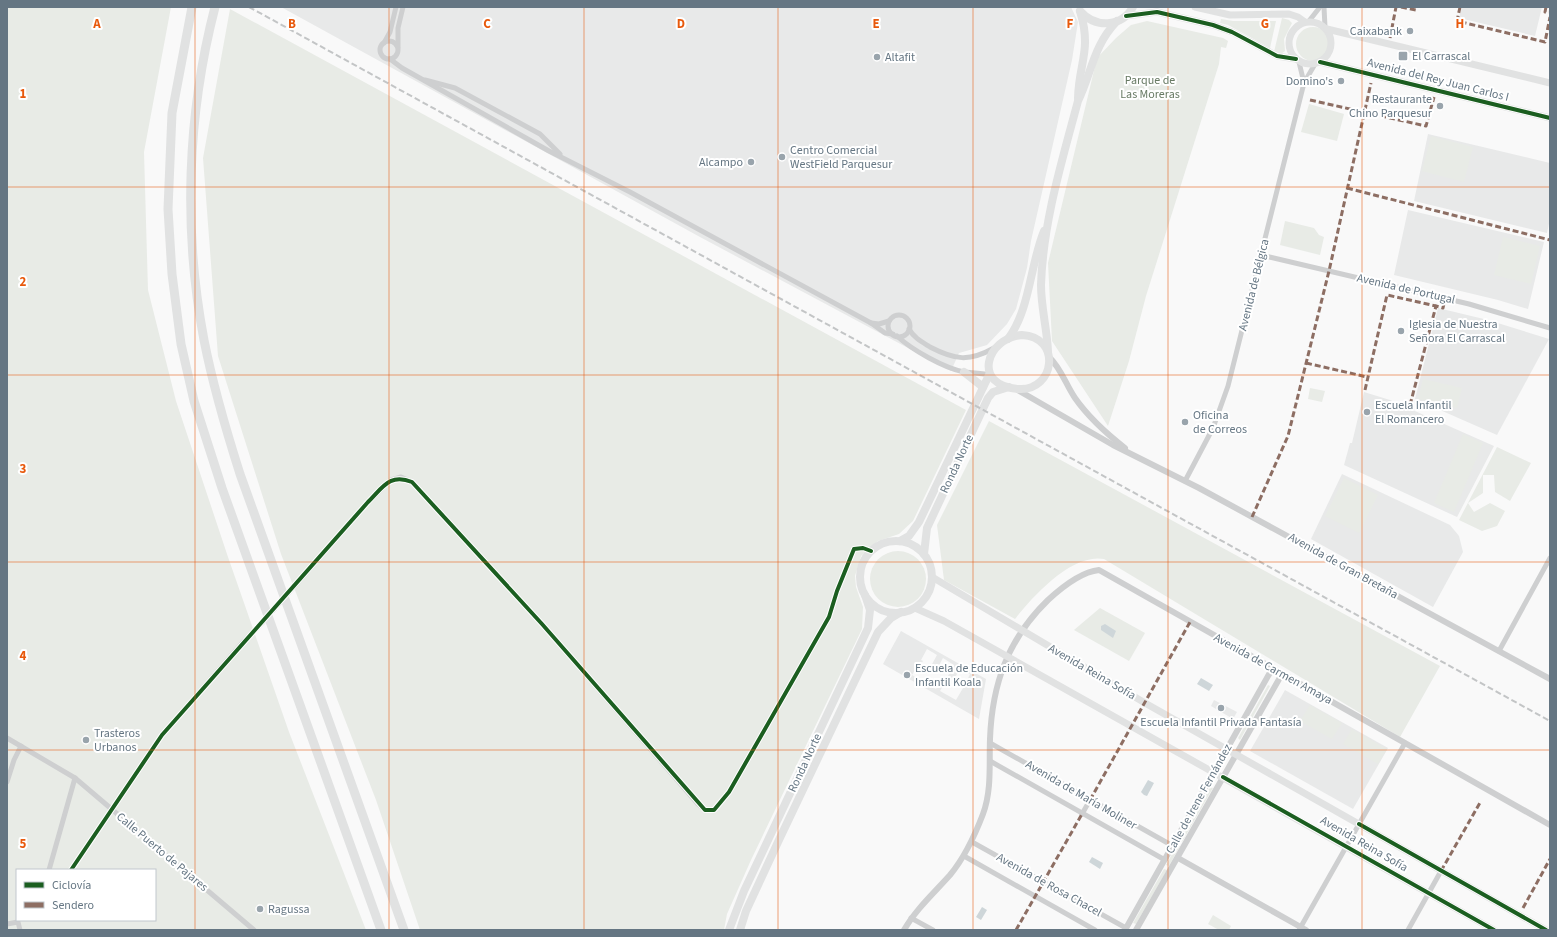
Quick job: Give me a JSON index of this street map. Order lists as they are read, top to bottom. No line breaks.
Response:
{"streets":{"main road":["Avenida del Rey Juan Carlos I","Ronda Norte","Avenida de Gran Bretaña","Avenida Reina Sofía"],"street":["Avenida de Bélgica","Avenida de Portugal","Avenida de Carmen Amaya","Avenida de María Moliner","Calle de Irene Fernández","Calle Puerto de Pajares","Avenida de Rosa Chacel"]},"crossings":[["Avenida de Bélgica","Avenida de Portugal"],["Avenida de Bélgica","Avenida de Gran Bretaña"],["Ronda Norte","Avenida de Gran Bretaña"],["Ronda Norte","Avenida Reina Sofía"],["Avenida de Carmen Amaya","Avenida Reina Sofía"],["Avenida de Carmen Amaya","Avenida de María Moliner"],["Avenida de Carmen Amaya","Calle de Irene Fernández"],["Avenida de Carmen Amaya","Avenida de Rosa Chacel"],["Avenida Reina Sofía","Calle de Irene Fernández"],["Avenida de María Moliner","Calle de Irene Fernández"],["Calle de Irene Fernández","Avenida de Rosa Chacel"]],"parks":["Parque de Las Moreras"],"places":{"other":["Caixabank","Altafit","Domino's","Restaurante Chino Parquesur","Centro Comercial WestField Parquesur","Alcampo","Iglesia de Nuestra Señora El Carrascal","Escuela Infantil El Romancero","Oficina de Correos","Escuela de Educación Infantil Koala","Escuela Infantil Privada Fantasía","Trasteros Urbanos","Ragussa"],"transit":["El Carrascal"]},"legend":["Ciclovía","Sendero"],"grid":{"columns":["A","B","C","D","E","F","G","H"],"rows":["1","2","3","4","5"]}}
